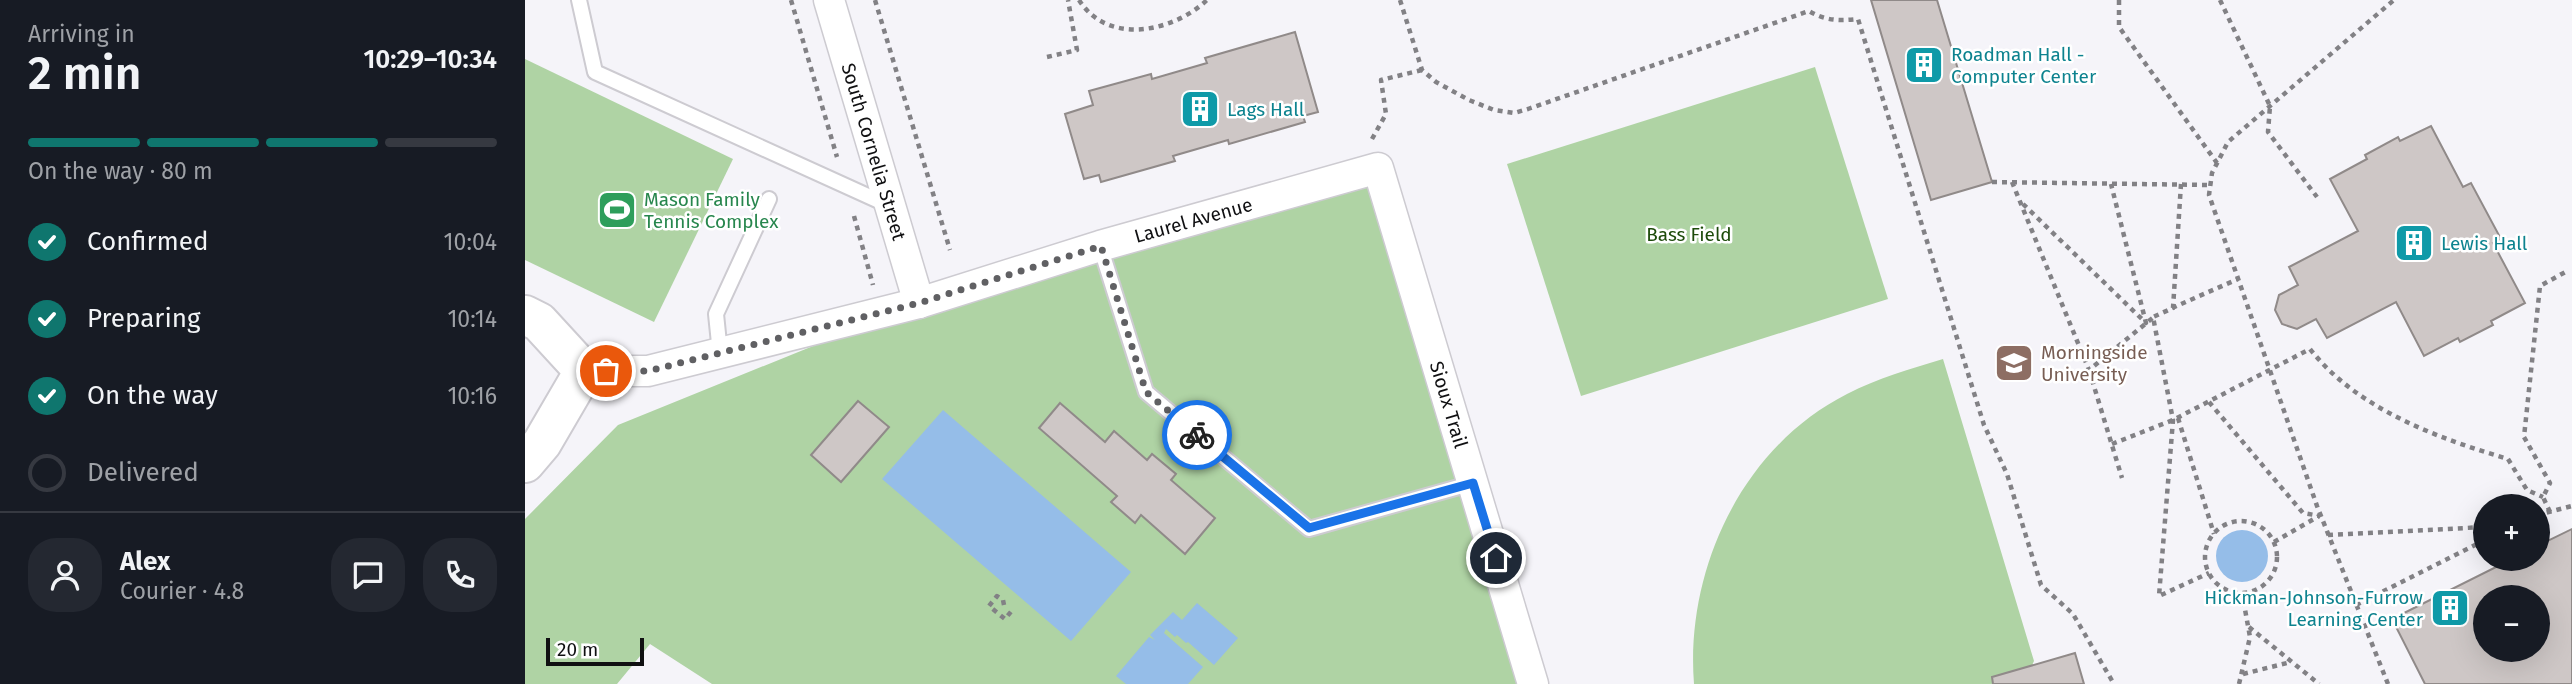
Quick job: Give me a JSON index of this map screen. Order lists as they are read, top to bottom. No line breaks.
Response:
{"streets":{"street":["South Cornelia Street","Laurel Avenue","Sioux Trail"]},"crossings":[["South Cornelia Street","Laurel Avenue"],["Laurel Avenue","Sioux Trail"]],"parks":["Bass Field"],"places":{"building":["Roadman Hall - Computer Center","Lags Hall","Lewis Hall","Hickman-Johnson-Furrow Learning Center"],"sports":["Mason Family Tennis Complex"],"school or university":["Morningside University"]},"scale_bar":"20 m","page":{"heading":["2 min","Arriving in","10:29–10:34"],"panel":["Alex","Courier · 4.8"],"bar":"On the way · 80 m","list":[["Confirmed","10:04"],["Preparing","10:14"],["On the way","10:16"],"Delivered"],"map_buttons":["+","−"],"scale":"20 m"}}
